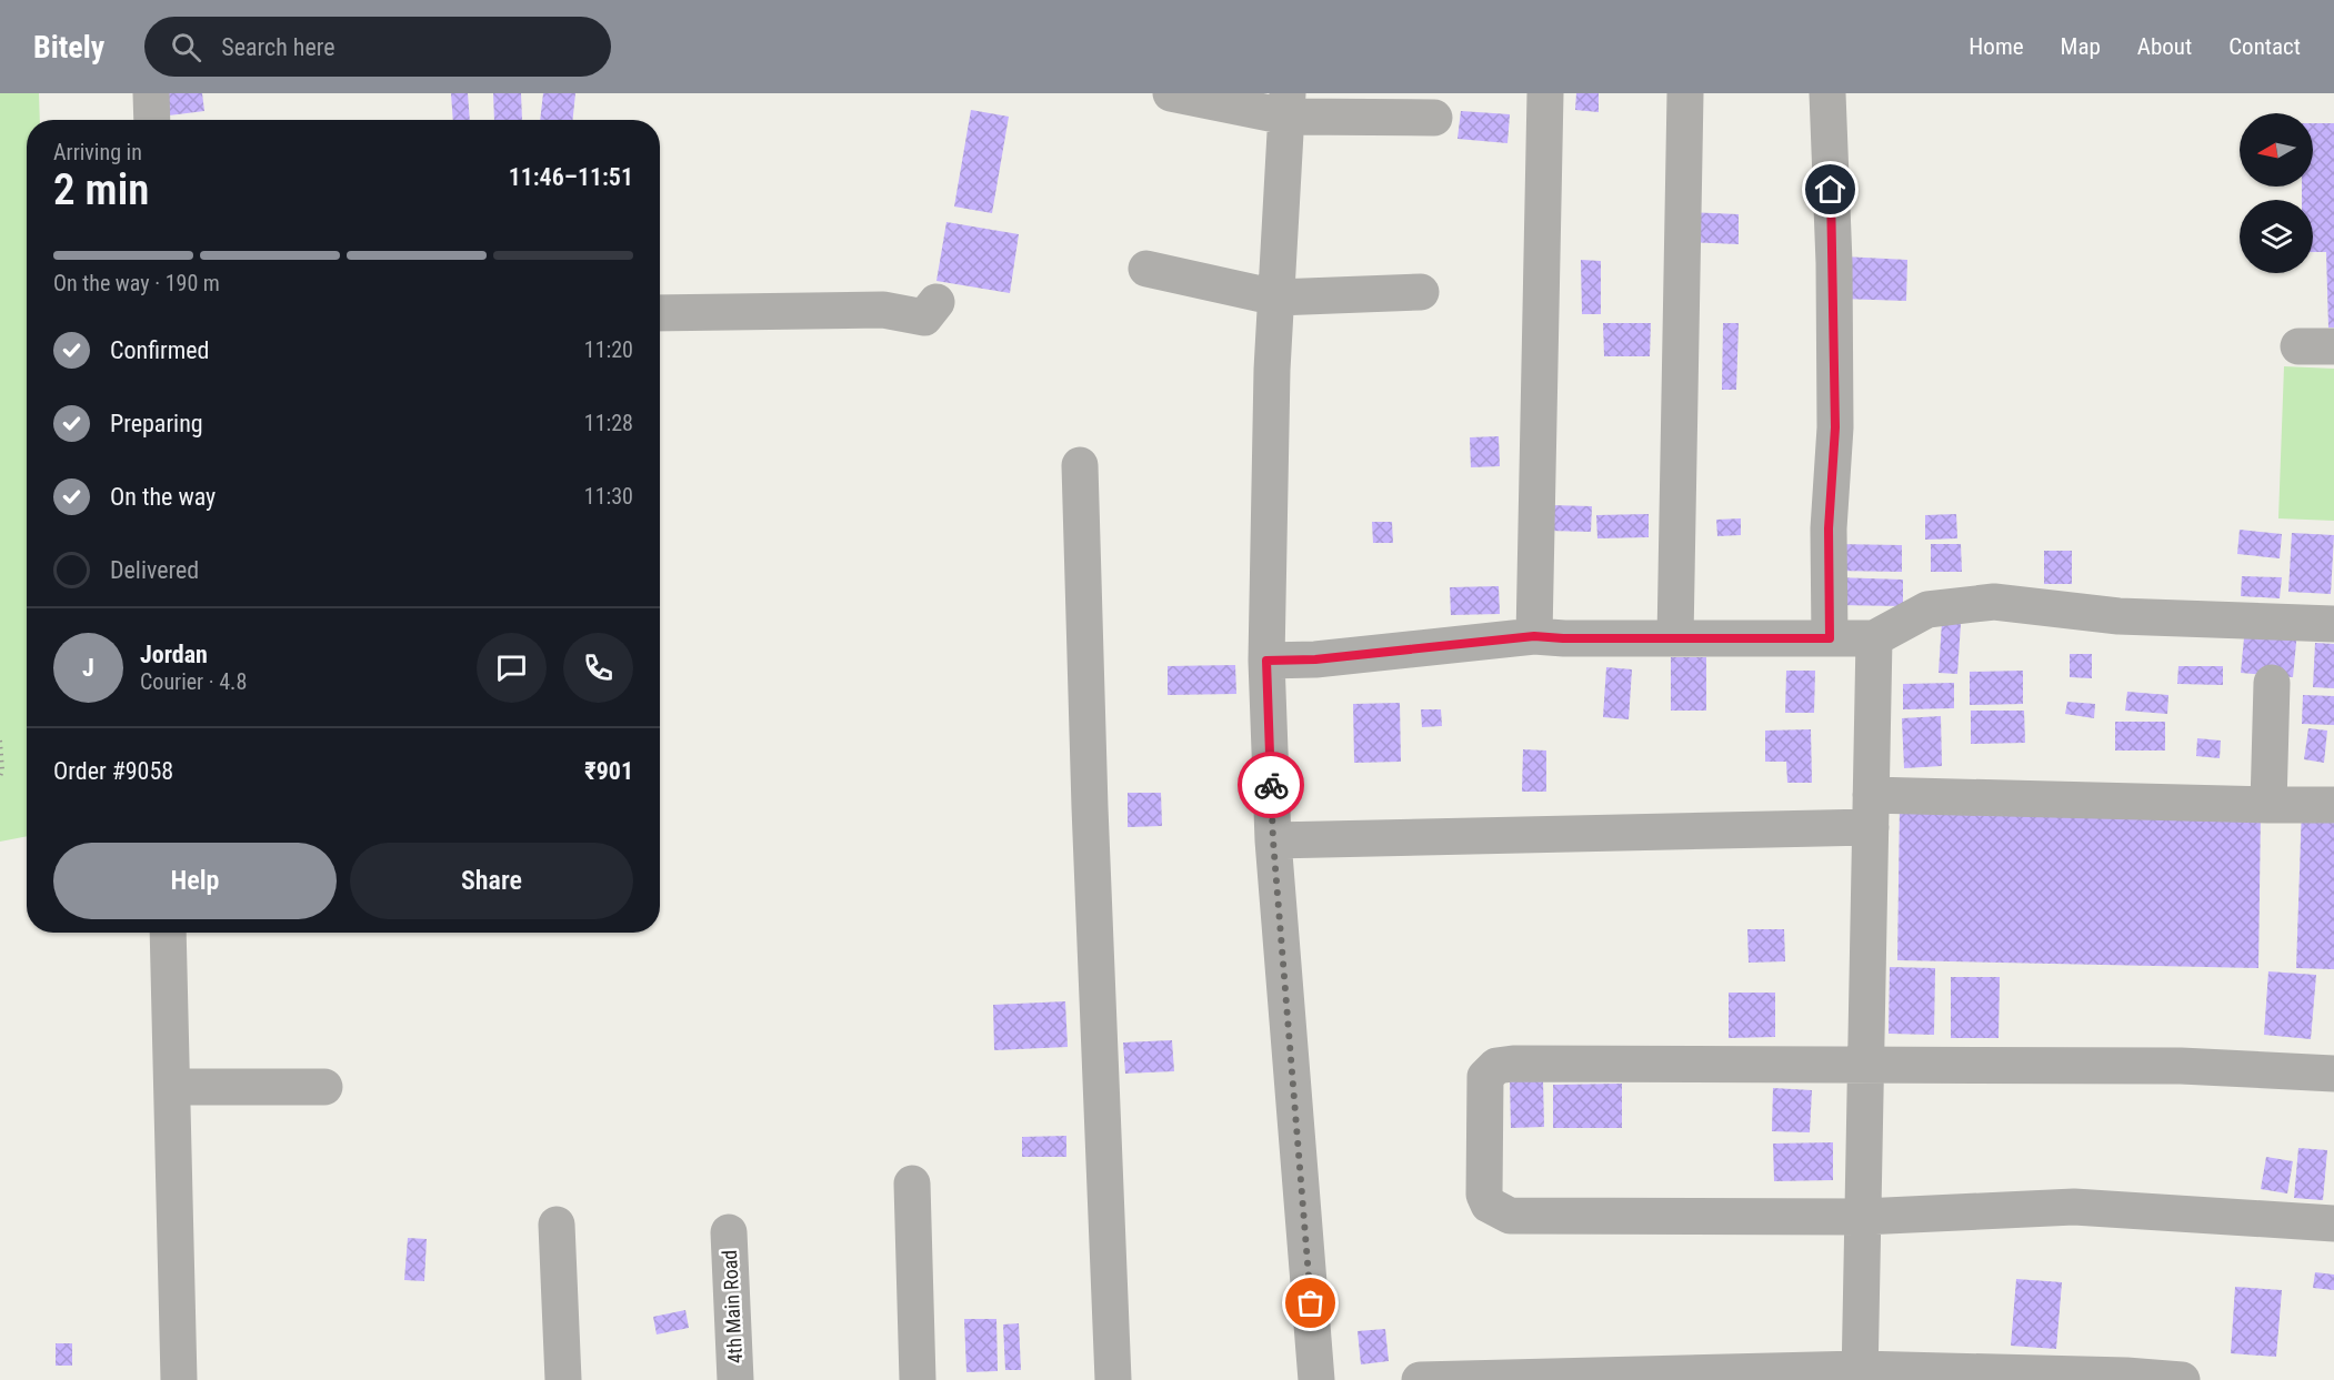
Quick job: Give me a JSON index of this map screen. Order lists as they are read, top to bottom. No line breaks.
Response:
{"streets":{"street":["4th Main Road"]},"north":"left","page":{"header":"Bitely","search":"Search here","nav":["Home","Map","About","Contact"],"heading":["2 min","Arriving in","11:46–11:51"],"panel":["Jordan","Courier · 4.8","Order #9058","₹901"],"bar":"On the way · 190 m","list":[["Confirmed","11:20"],["Preparing","11:28"],["On the way","11:30"],"Delivered"],"round":"J","buttons":["Help","Share"]}}
